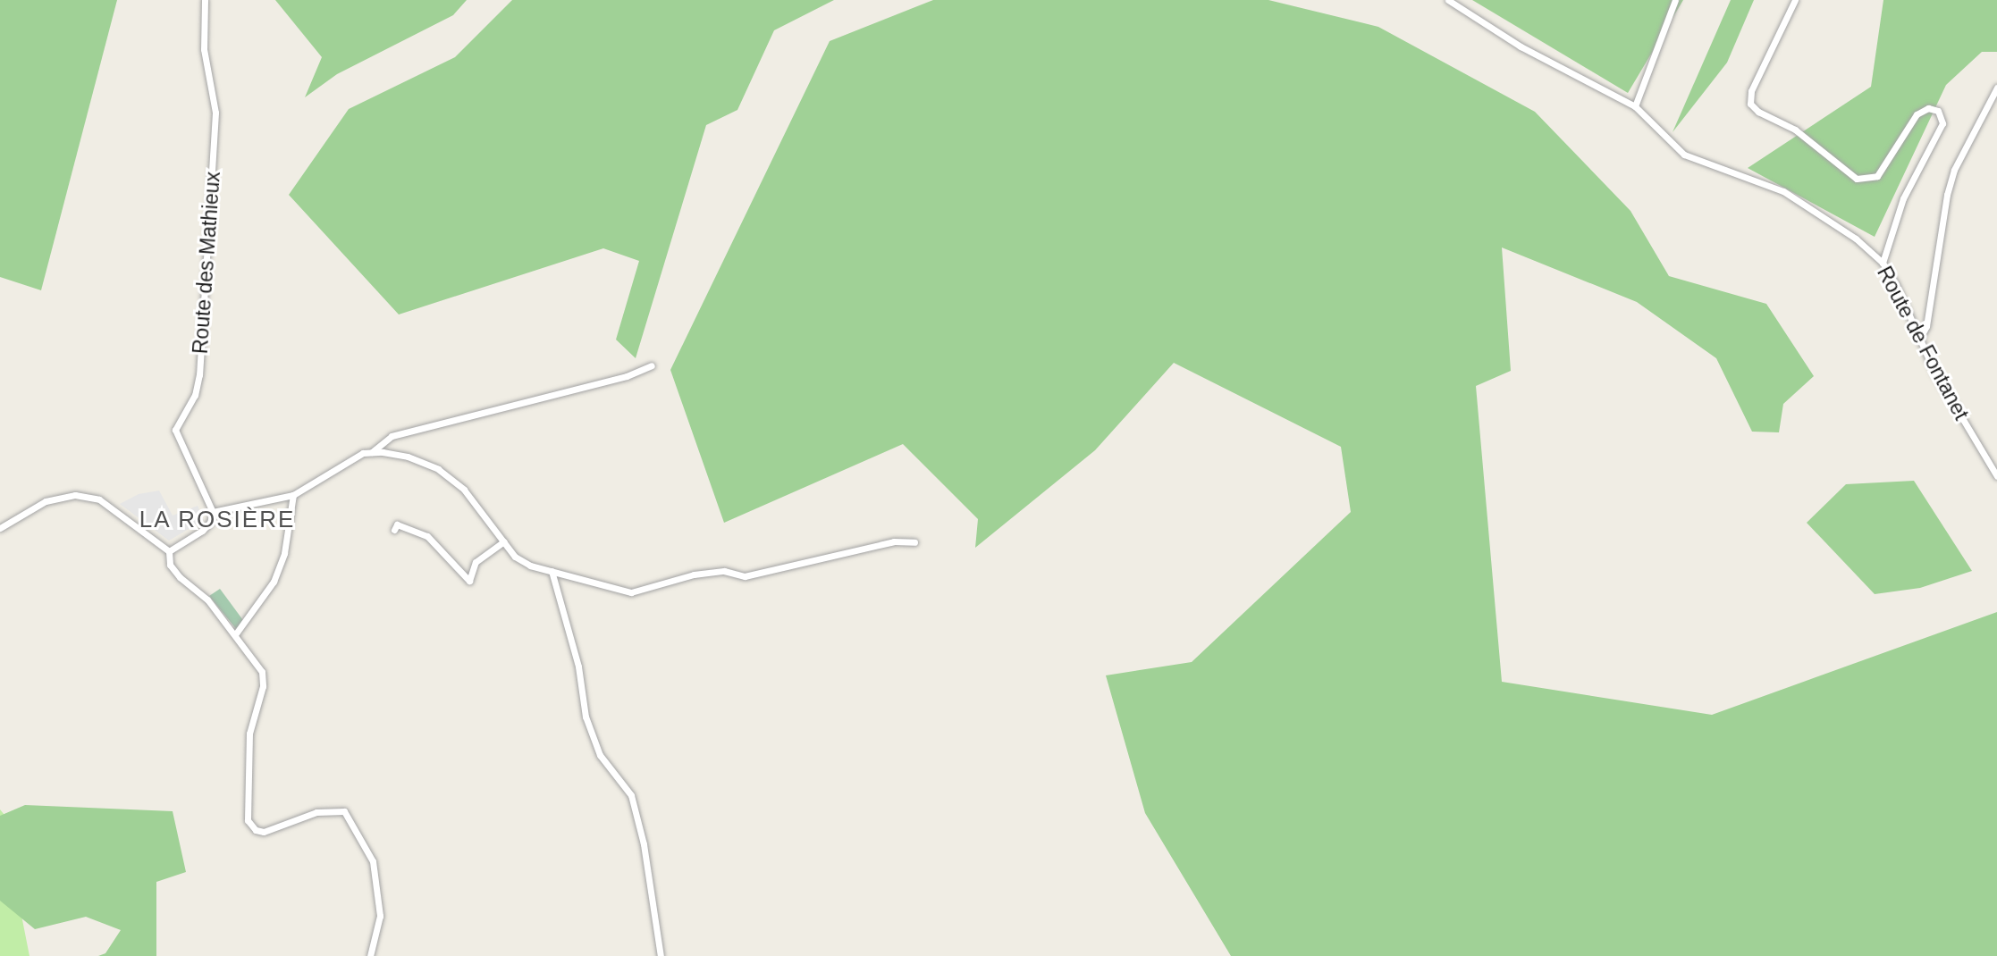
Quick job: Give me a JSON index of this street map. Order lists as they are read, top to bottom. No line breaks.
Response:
{"streets":{"street":["Route des Mathieux","Route de Fontanet"]},"districts":["LA ROSIÈRE"]}
